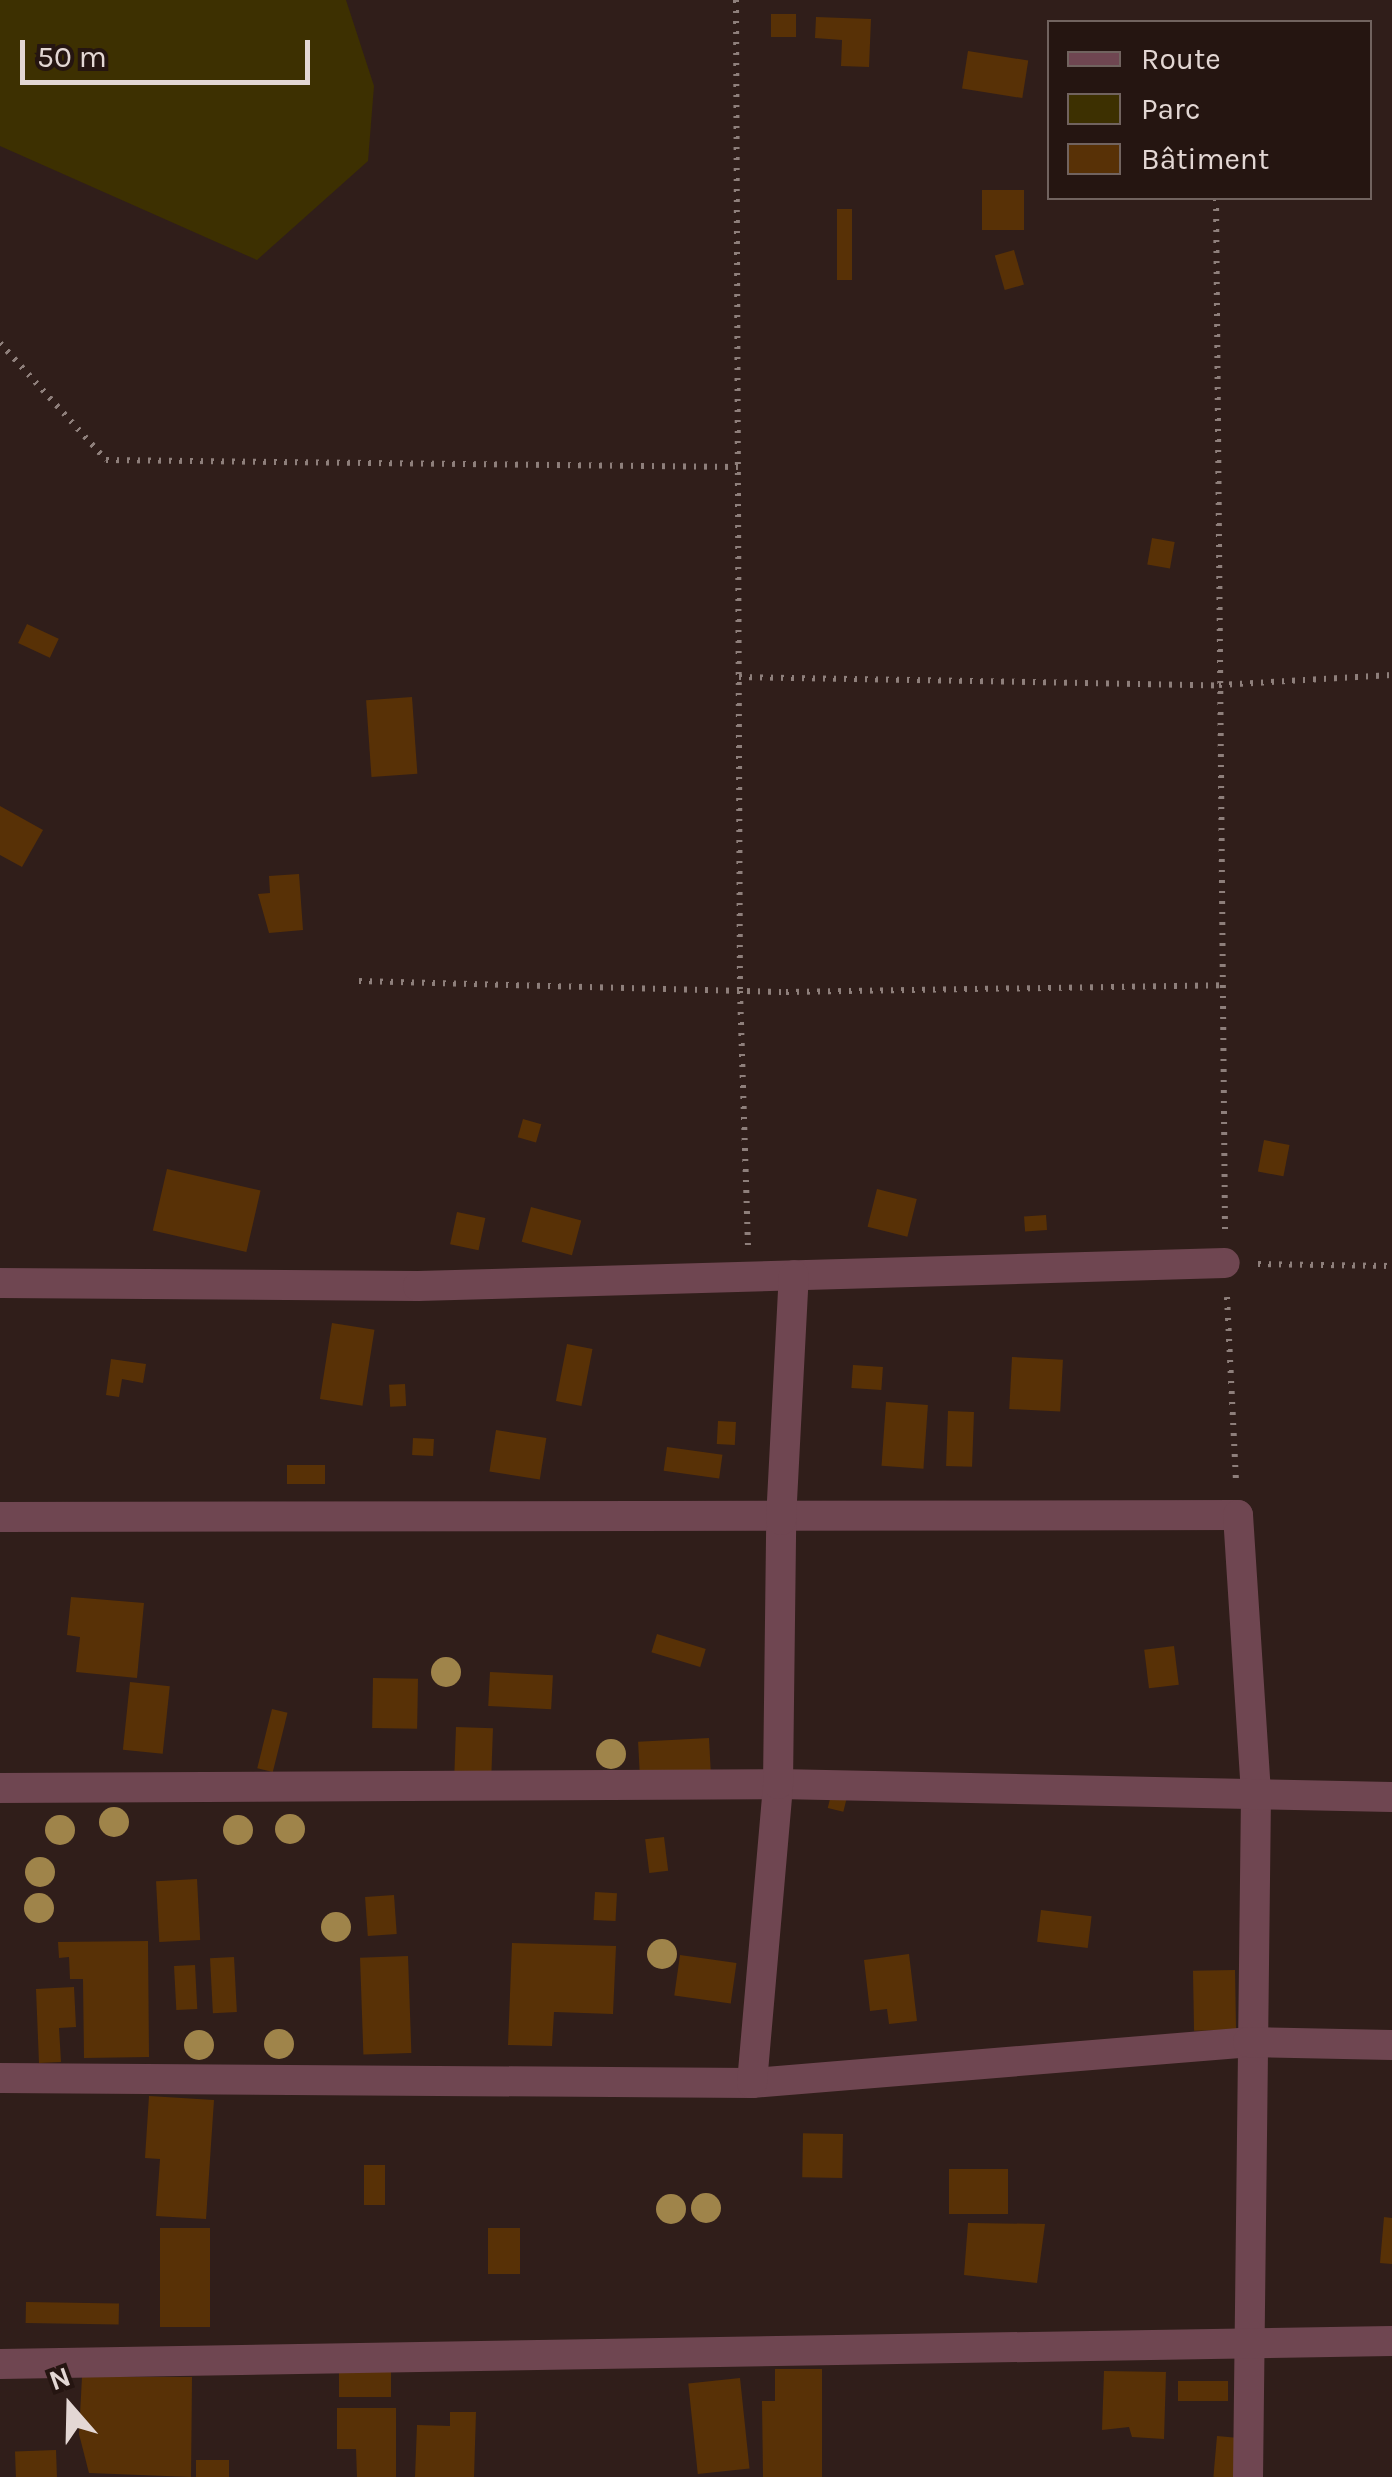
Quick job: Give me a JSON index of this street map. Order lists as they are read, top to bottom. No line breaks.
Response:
{"legend":["Route","Parc","Bâtiment"],"scale_bar":"50 m","north":"top"}
